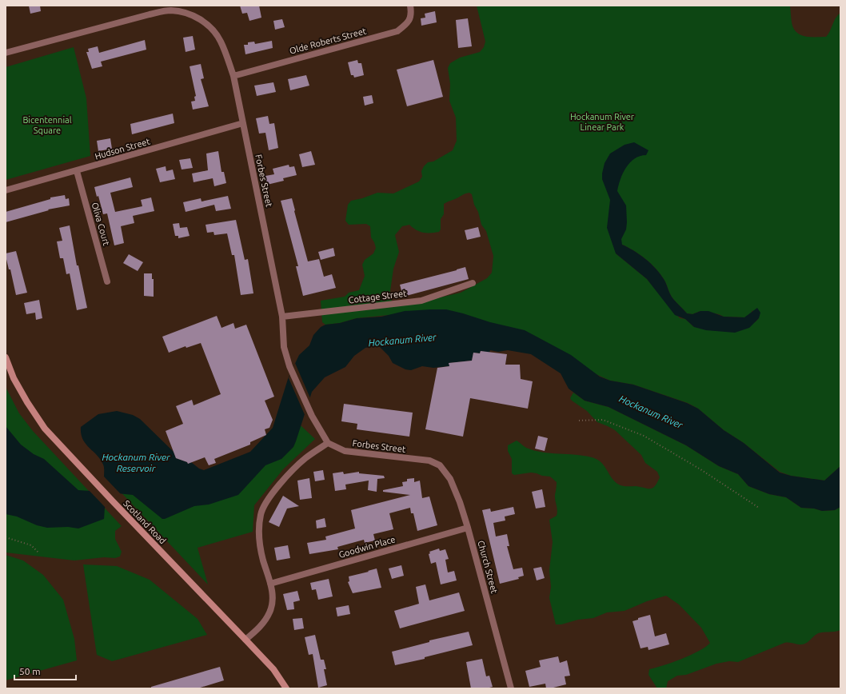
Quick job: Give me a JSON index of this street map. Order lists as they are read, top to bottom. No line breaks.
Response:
{"streets":{"main road":["Scotland Road"],"street":["Olde Roberts Street","Hudson Street","Forbes Street","Oliva Court","Cottage Street","Goodwin Place","Church Street"]},"crossings":[["Olde Roberts Street","Forbes Street"],["Hudson Street","Forbes Street"],["Hudson Street","Oliva Court"],["Forbes Street","Cottage Street"],["Forbes Street","Church Street"],["Goodwin Place","Church Street"]],"water":["Hockanum River","Hockanum River Reservoir"],"parks":["Hockanum River Linear Park","Bicentennial Square"],"scale_bar":"50 m"}
